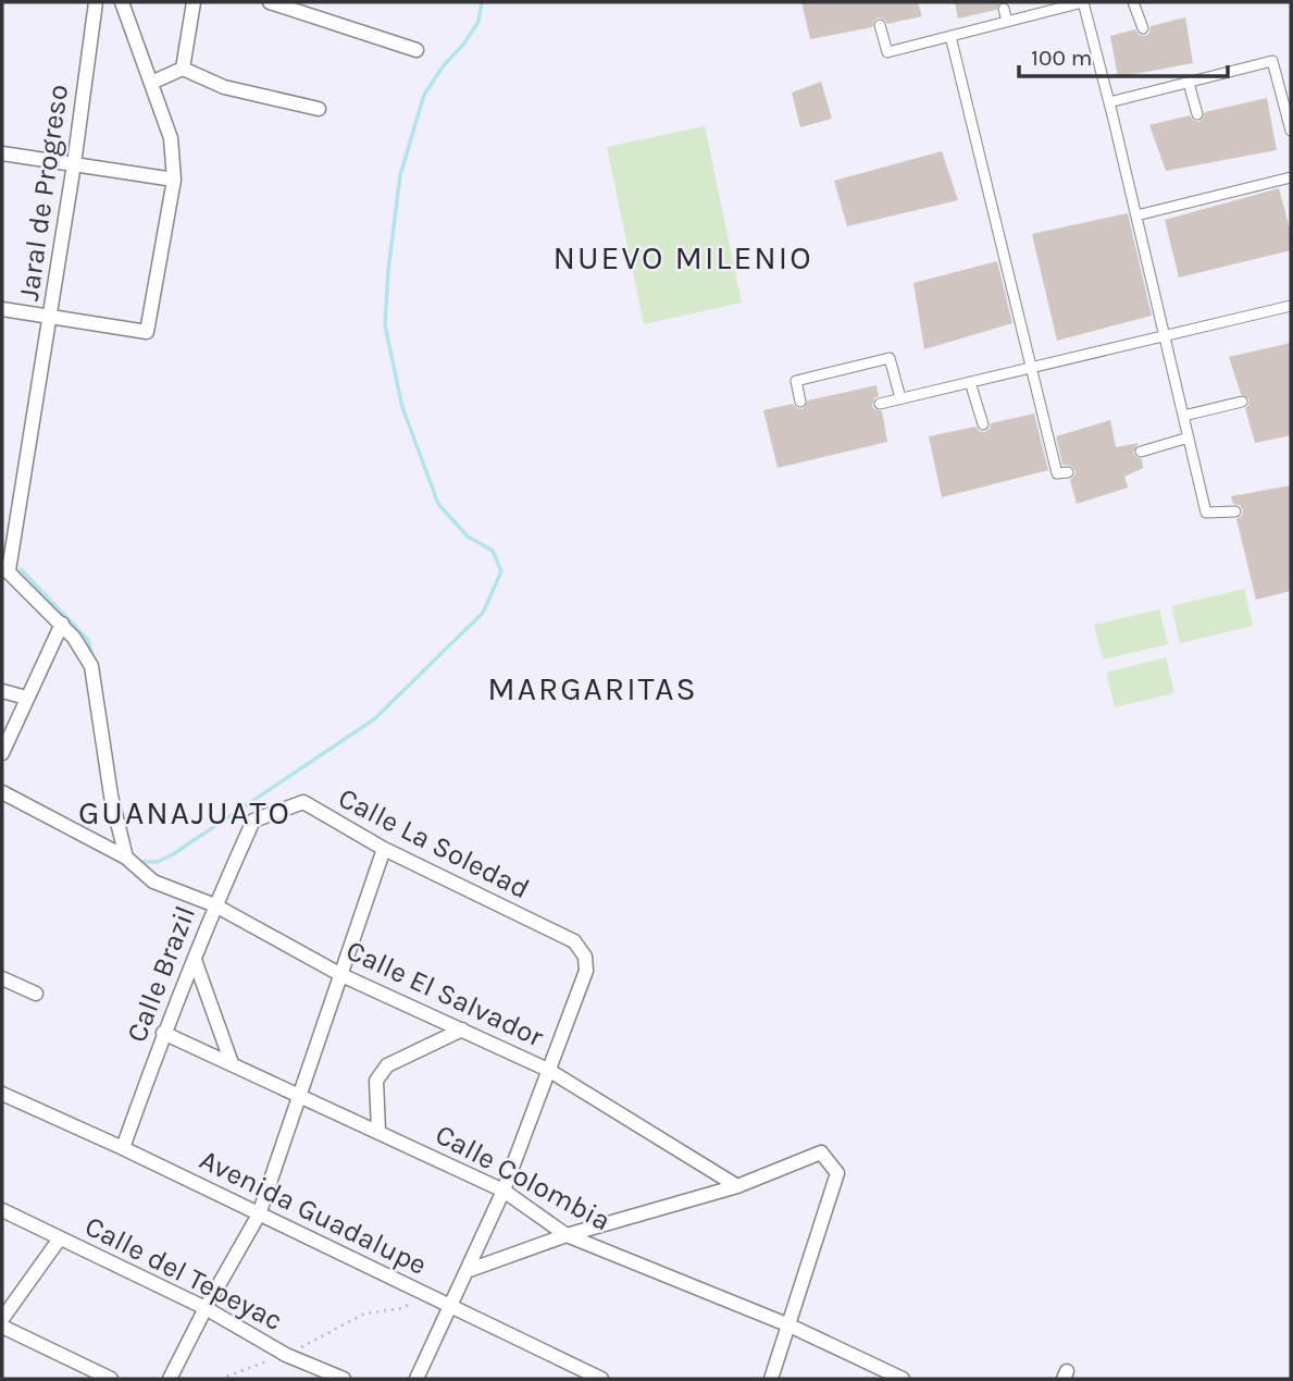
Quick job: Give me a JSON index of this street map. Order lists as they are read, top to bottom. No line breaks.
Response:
{"streets":{"street":["Jaral de Progreso","Calle La Soledad","Calle Brazil","Calle El Salvador","Calle Colombia","Avenida Guadalupe","Calle del Tepeyac"]},"crossings":[["Calle La Soledad","Calle Brazil"],["Calle La Soledad","Calle El Salvador"],["Calle Brazil","Calle El Salvador"],["Calle Brazil","Calle Colombia"],["Calle Brazil","Avenida Guadalupe"]],"districts":["NUEVO MILENIO","MARGARITAS","GUANAJUATO"],"scale_bar":"100 m"}
